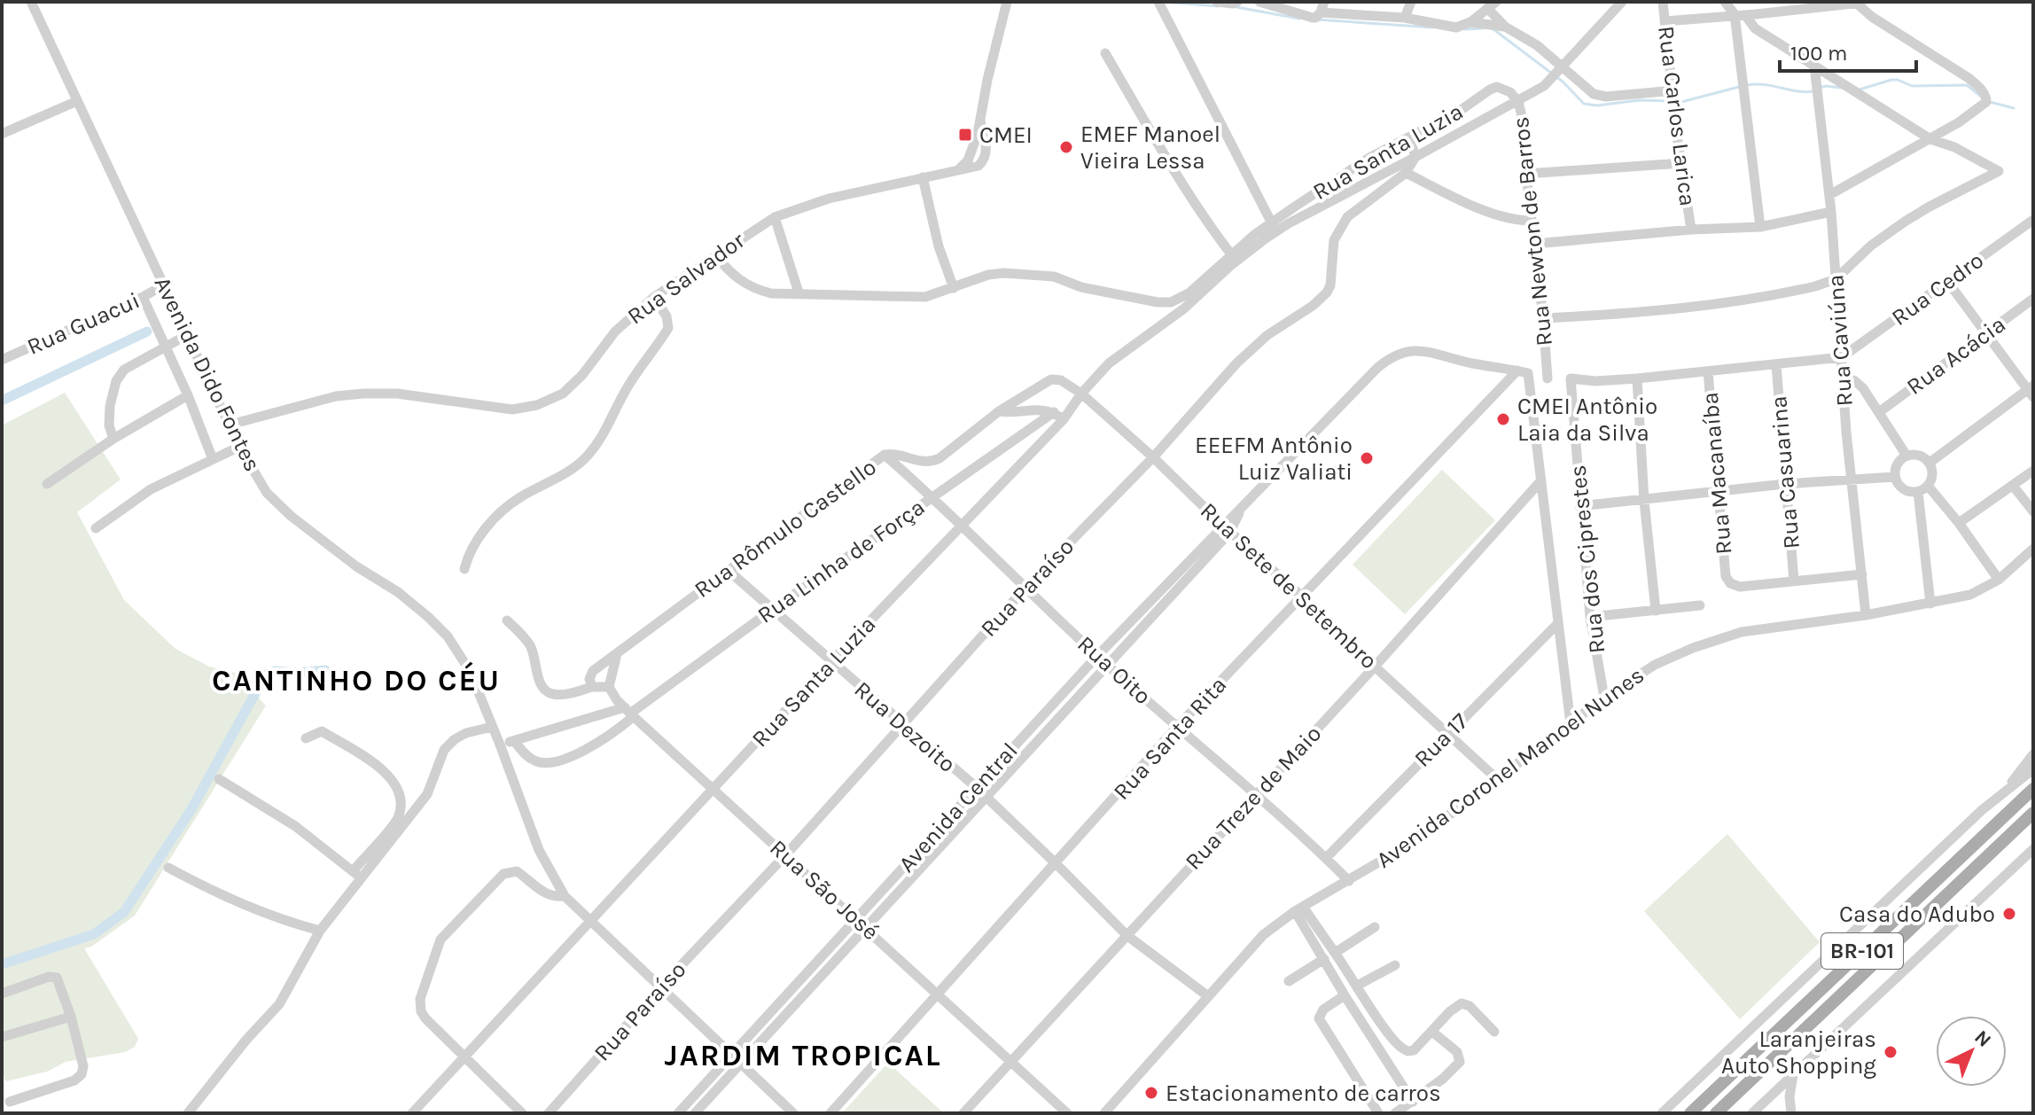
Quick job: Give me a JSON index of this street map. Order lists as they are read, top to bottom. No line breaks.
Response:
{"streets":{"main road":["BR-101"],"street":["Rua Carlos Larica","Rua Santa Luzia","Rua Newton de Barros","Rua Salvador","Rua Cedro","Rua Guacui","Rua Caviúna","Rua Acácia","Avenida Dido Fontes","Rua Casuarina","Rua Macanaíba","Rua Rômulo Castello","Rua dos Ciprestes","Rua Linha de Força","Rua Sete de Setembro","Rua Paraíso","Rua Oito","Rua Dezoito","Rua Santa Rita","Rua 17","Avenida Coronel Manoel Nunes","Rua Treze de Maio","Avenida Central","Rua São José"]},"crossings":[["Rua Santa Luzia","Rua Newton de Barros"],["Rua Santa Luzia","Avenida Dido Fontes"],["Rua Santa Luzia","Rua Rômulo Castello"],["Rua Santa Luzia","Rua Sete de Setembro"],["Rua Santa Luzia","Rua Oito"],["Rua Santa Luzia","Rua Dezoito"],["Rua Santa Luzia","Rua São José"],["Rua Salvador","Avenida Dido Fontes"],["Rua Cedro","Rua Caviúna"],["Rua Guacui","Avenida Dido Fontes"],["Rua Caviúna","Avenida Coronel Manoel Nunes"],["Avenida Dido Fontes","Rua Linha de Força"],["Avenida Dido Fontes","Rua Paraíso"],["Avenida Dido Fontes","Avenida Central"],["Rua Casuarina","Rua Macanaíba"],["Rua Rômulo Castello","Rua Sete de Setembro"],["Rua Rômulo Castello","Rua Oito"],["Rua Rômulo Castello","Rua Dezoito"],["Rua dos Ciprestes","Avenida Coronel Manoel Nunes"],["Rua Linha de Força","Rua Oito"],["Rua Linha de Força","Rua Dezoito"],["Rua Linha de Força","Rua São José"],["Rua Sete de Setembro","Rua Paraíso"],["Rua Sete de Setembro","Rua Santa Rita"],["Rua Sete de Setembro","Rua 17"],["Rua Sete de Setembro","Avenida Coronel Manoel Nunes"],["Rua Sete de Setembro","Rua Treze de Maio"],["Rua Sete de Setembro","Avenida Central"],["Rua Paraíso","Rua Oito"],["Rua Paraíso","Rua Dezoito"],["Rua Paraíso","Rua São José"],["Rua Oito","Rua Santa Rita"],["Rua Oito","Rua 17"],["Rua Oito","Avenida Coronel Manoel Nunes"],["Rua Oito","Rua Treze de Maio"],["Rua Oito","Avenida Central"],["Rua Dezoito","Rua Santa Rita"],["Rua Dezoito","Avenida Coronel Manoel Nunes"],["Rua Dezoito","Rua Treze de Maio"],["Rua Dezoito","Avenida Central"],["Rua Santa Rita","Avenida Central"],["Rua Santa Rita","Rua São José"],["Rua Treze de Maio","Rua São José"],["Avenida Central","Rua São José"]],"districts":["CANTINHO DO CÉU","JARDIM TROPICAL"],"places":{"transit":["CMEI"],"other":["EMEF Manoel Vieira Lessa","CMEI Antônio Laia da Silva","EEEFM Antônio Luiz Valiati","Casa do Adubo","Laranjeiras Auto Shopping","Estacionamento de carros"]},"scale_bar":"100 m","north":"top right"}
